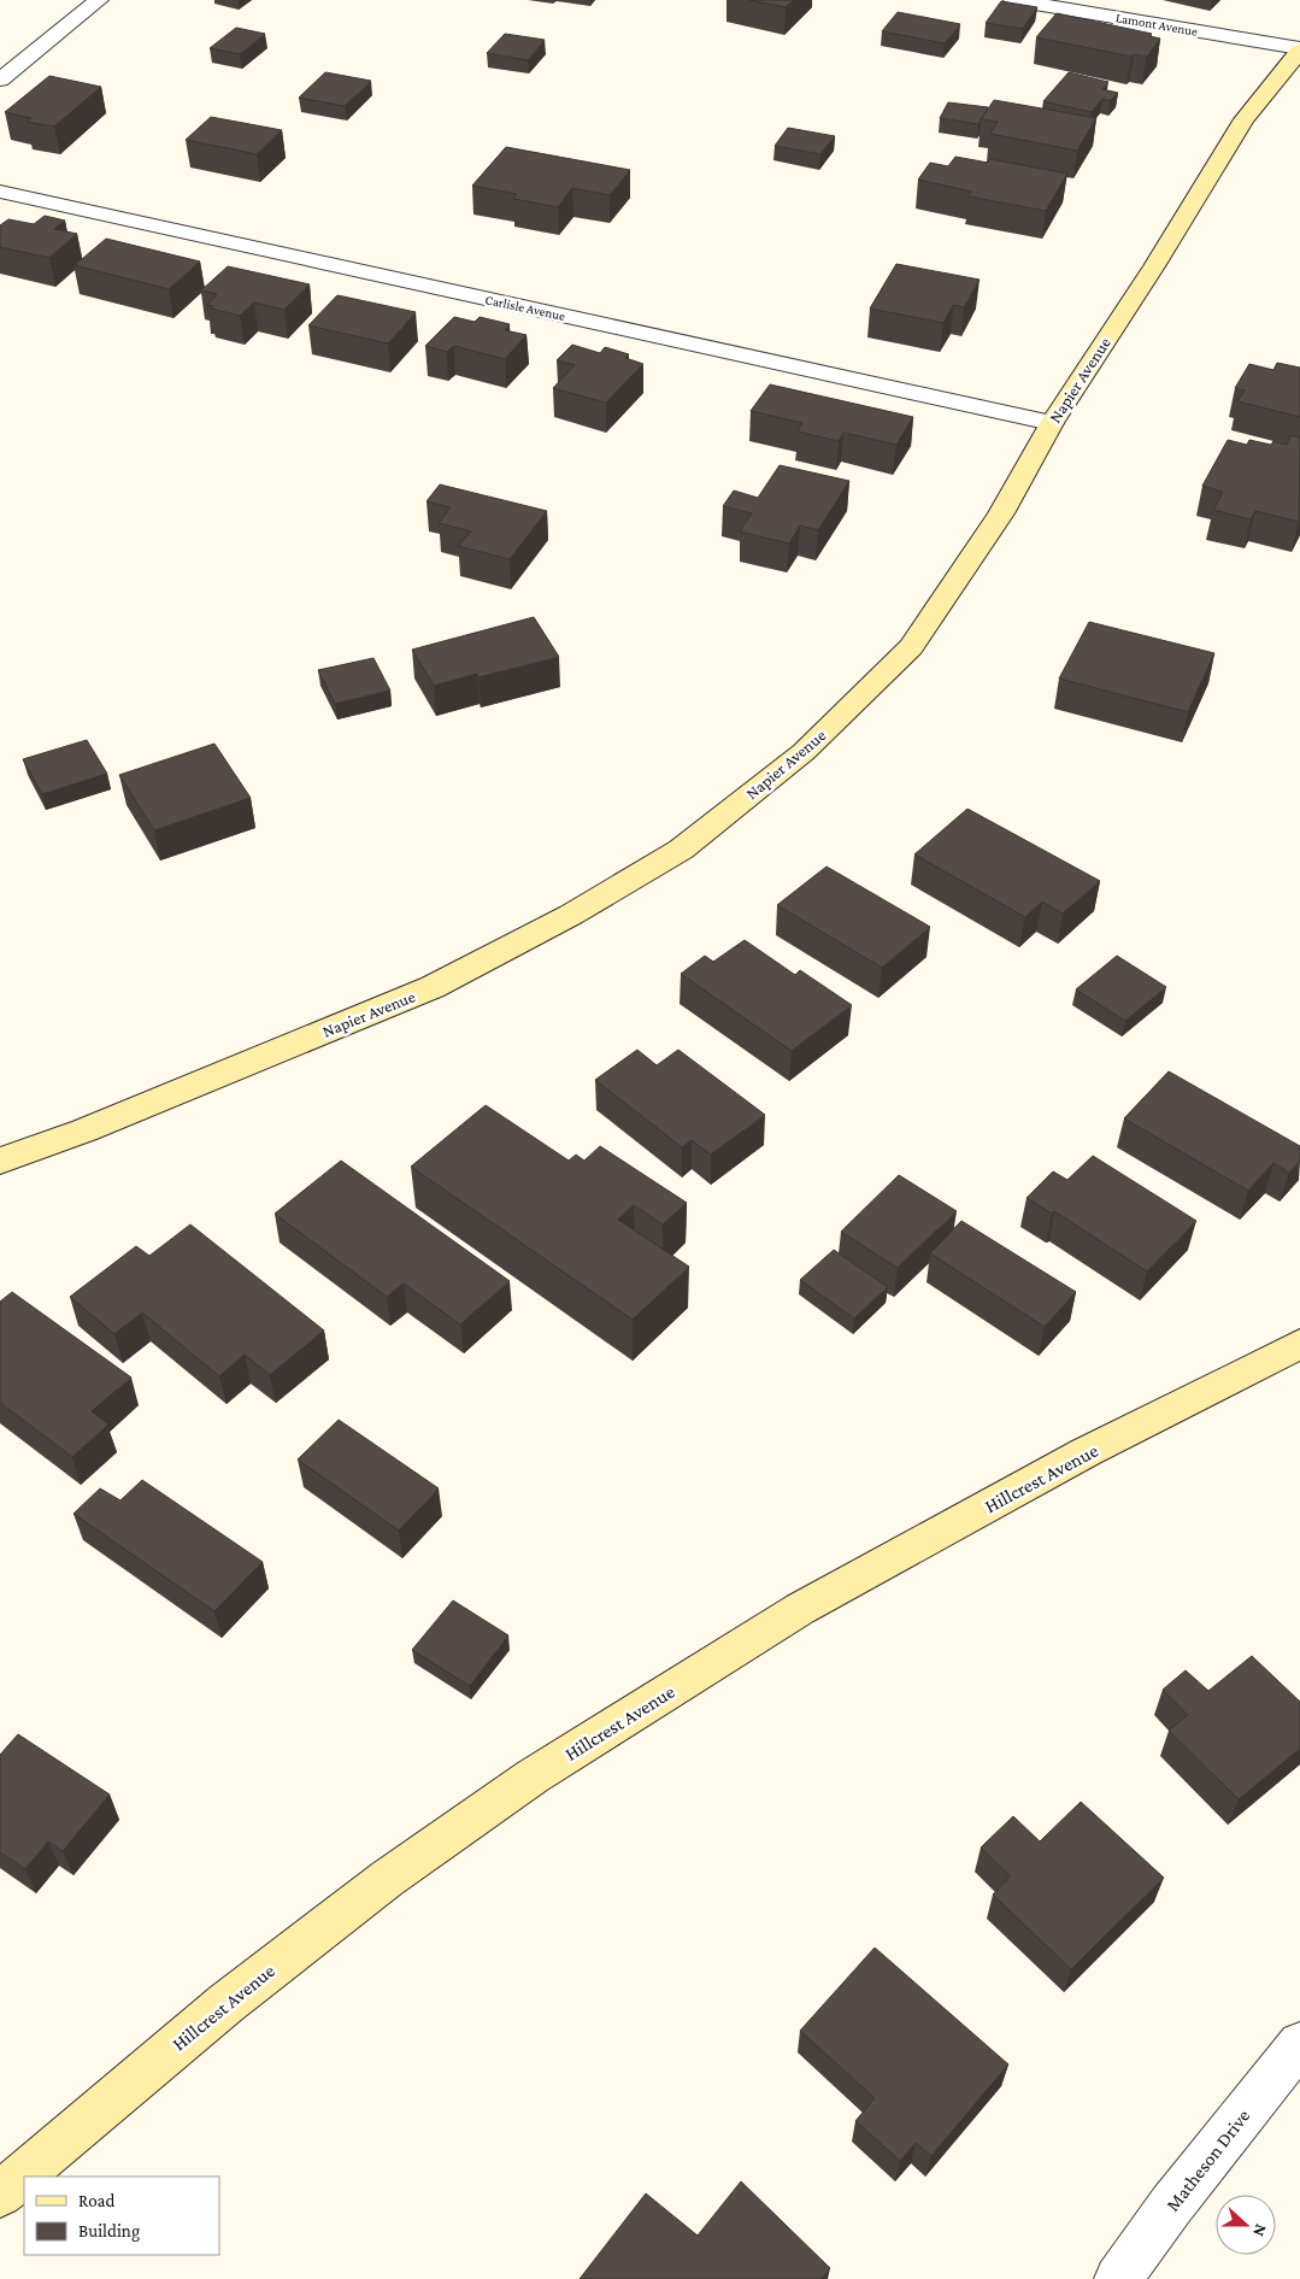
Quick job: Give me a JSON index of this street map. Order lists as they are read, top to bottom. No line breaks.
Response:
{"streets":{"street":["Lamont Avenue","Carlisle Avenue","Napier Avenue","Hillcrest Avenue","Matheson Drive"]},"crossings":[["Lamont Avenue","Napier Avenue"],["Carlisle Avenue","Napier Avenue"]],"legend":["Road","Building"],"north":"right"}
